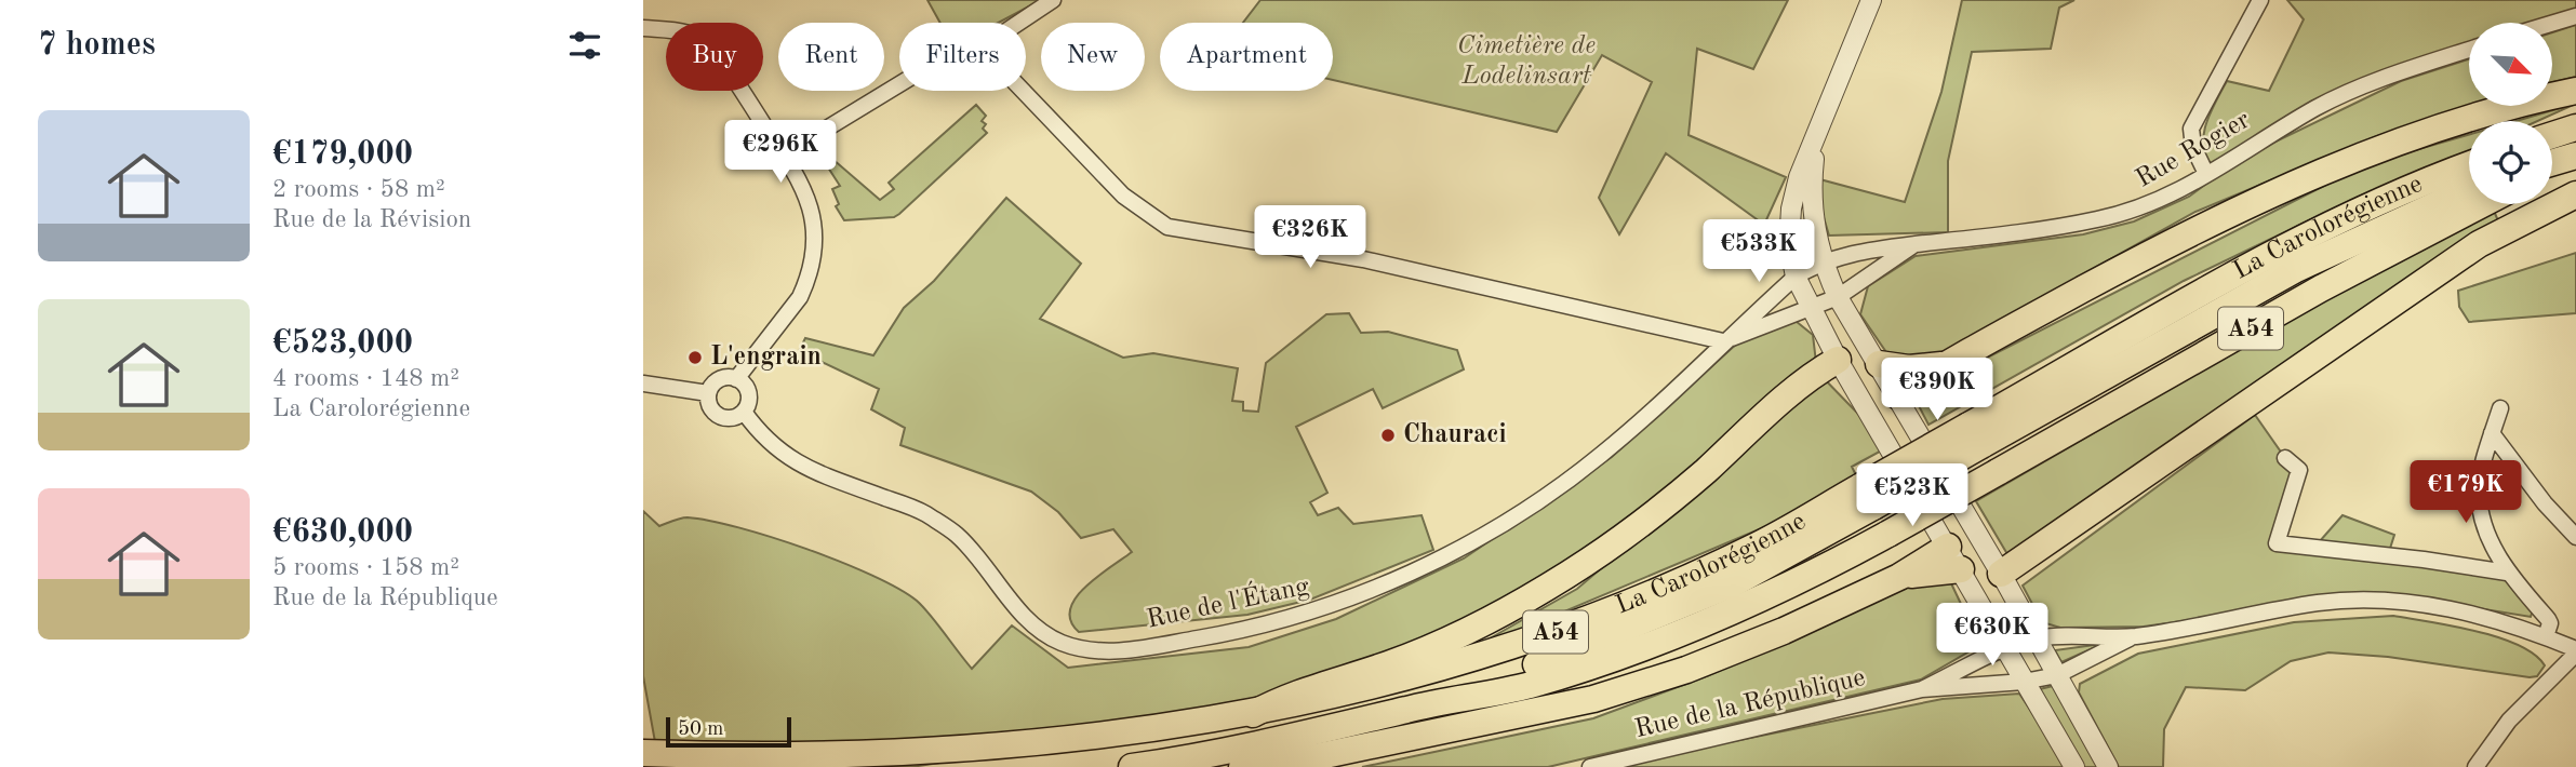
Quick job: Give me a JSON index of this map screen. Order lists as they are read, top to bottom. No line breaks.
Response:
{"streets":{"highway":["La Carolorégienne","A54"],"street":["Rue Rogier","Rue de l'Étang","Rue de la République"]},"crossings":[["Rue Rogier","Rue de l'Étang"]],"parks":["Cimetière de Lodelinsart"],"places":["L'engrain","Chauraci"],"scale_bar":"50 m","north":"bottom right","page":{"heading":"7 homes","chip":["Buy","Rent","Filters","New","Apartment"],"list":[{"name":"€179,000","note":"2 rooms · 58 m² · Rue de la Révision"},{"name":"€523,000","note":"4 rooms · 148 m² · La Carolorégienne"},{"name":"€630,000","note":"5 rooms · 158 m² · Rue de la République"}],"price":["€296K","€326K","€533K","€390K","€179K","€523K","€630K"],"scale":"50 m"}}
